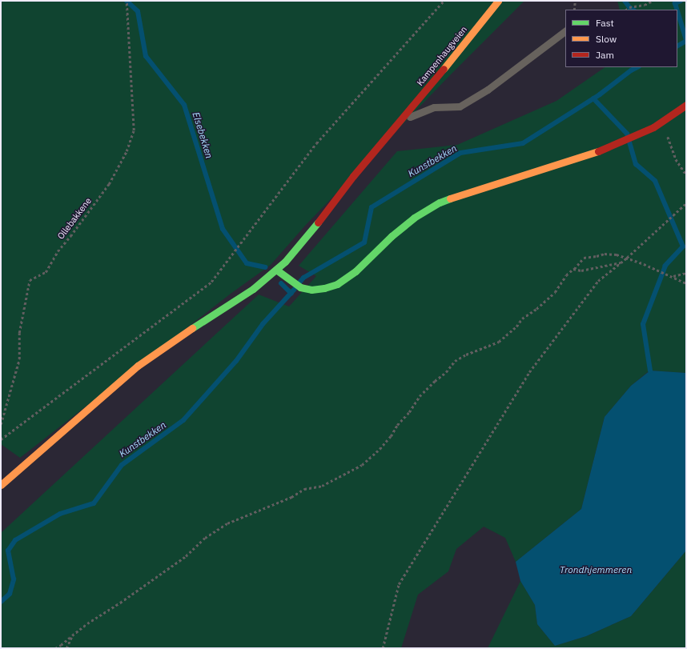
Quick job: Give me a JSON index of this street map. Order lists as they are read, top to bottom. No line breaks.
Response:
{"streets":{"street":["Kampenhaugveien"],"path":["Ollebakkene"]},"water":["Elsebekken","Kunstbekken","Trondhjemmeren"],"legend":["Fast","Slow","Jam"]}
